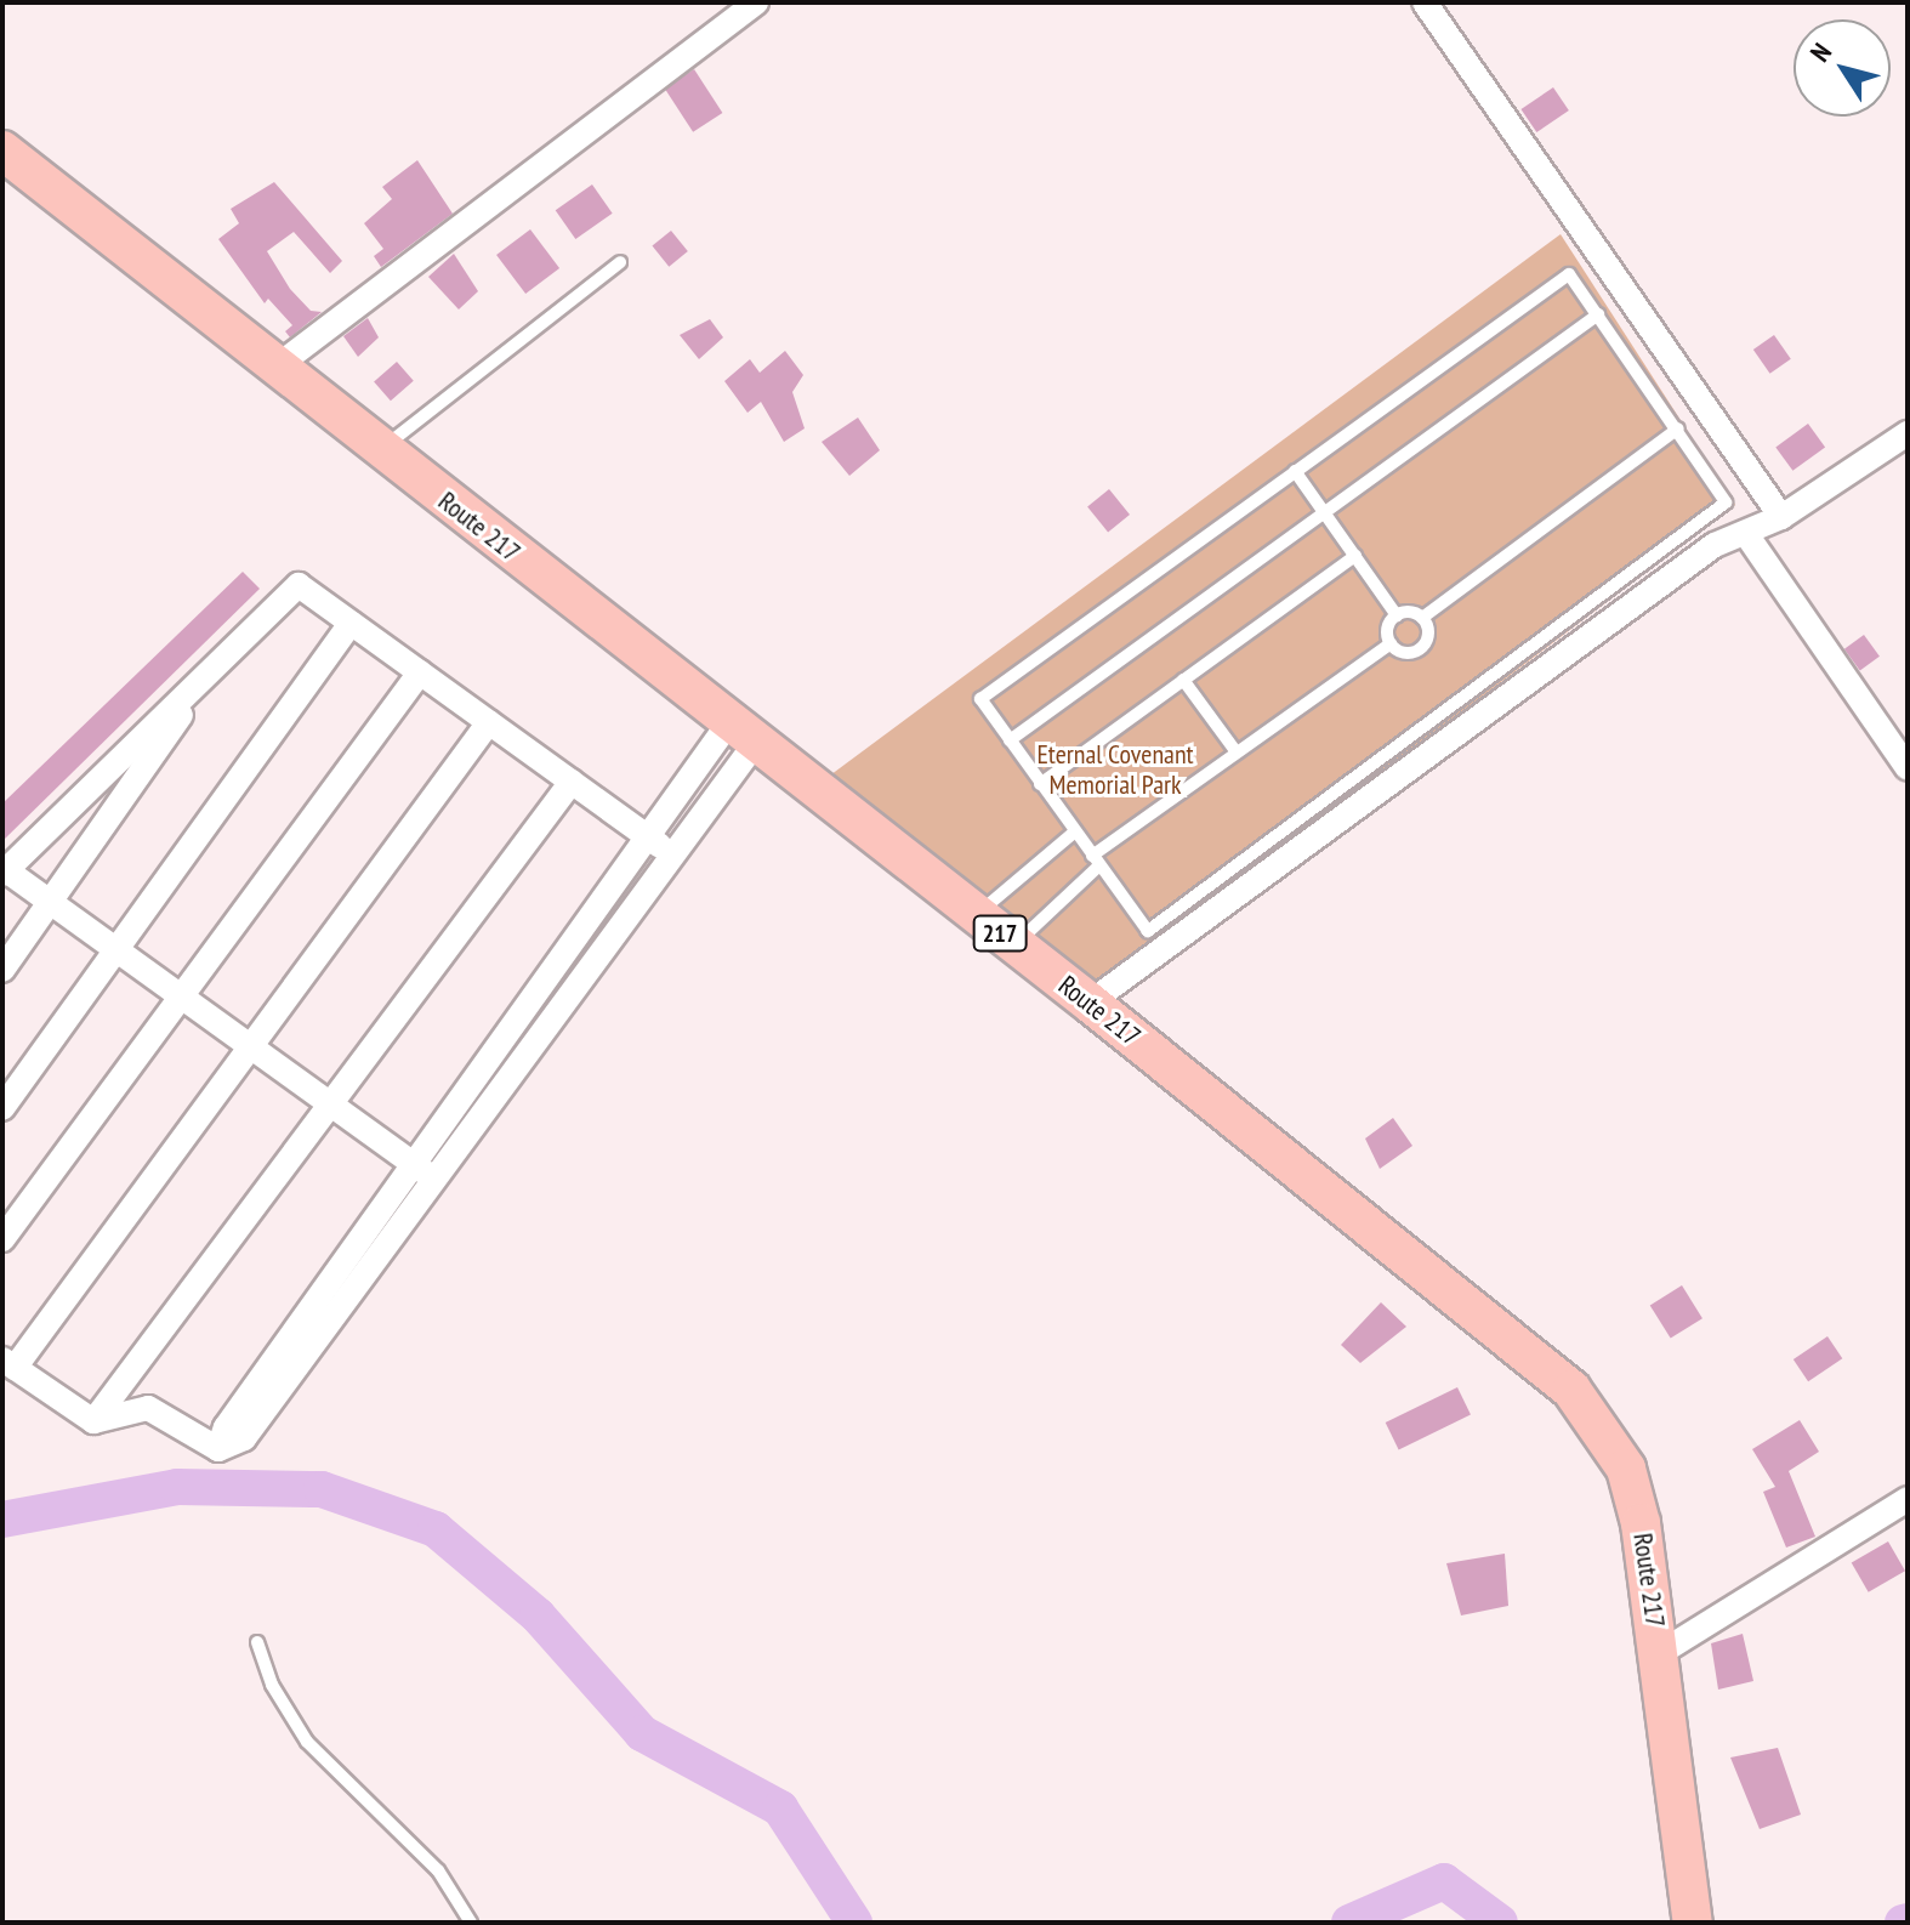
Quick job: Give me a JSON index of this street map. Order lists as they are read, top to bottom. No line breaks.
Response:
{"streets":{"main road":["Route 217","217"]},"parks":["Eternal Covenant Memorial Park"],"north":"top left"}
